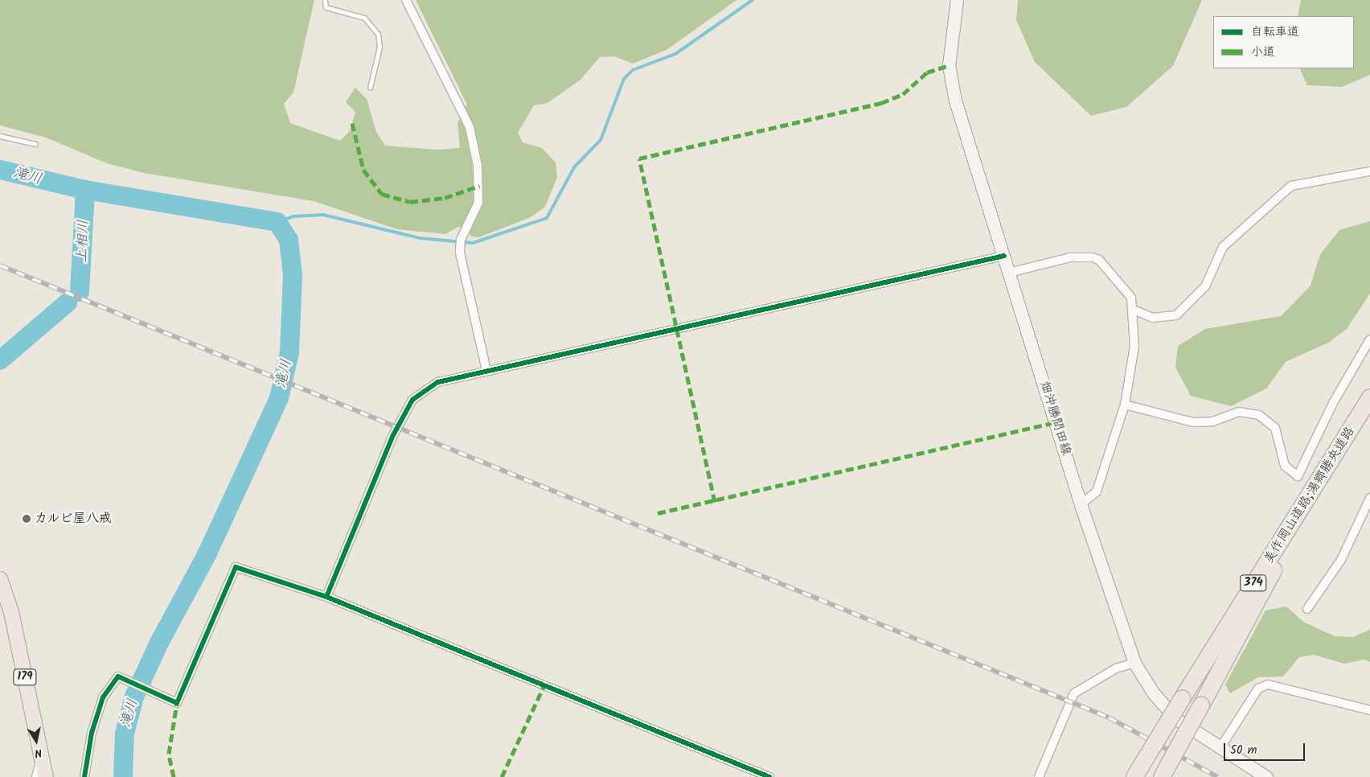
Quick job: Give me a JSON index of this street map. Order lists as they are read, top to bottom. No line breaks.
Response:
{"streets":{"highway":["美作岡山道路;湯郷勝央道路","374","179"],"main road":["畑沖勝間田線"]},"water":["滝川","上相川"],"places":["カルビ屋八戒"],"legend":["自転車道","小道"],"scale_bar":"50 m","north":"bottom"}
